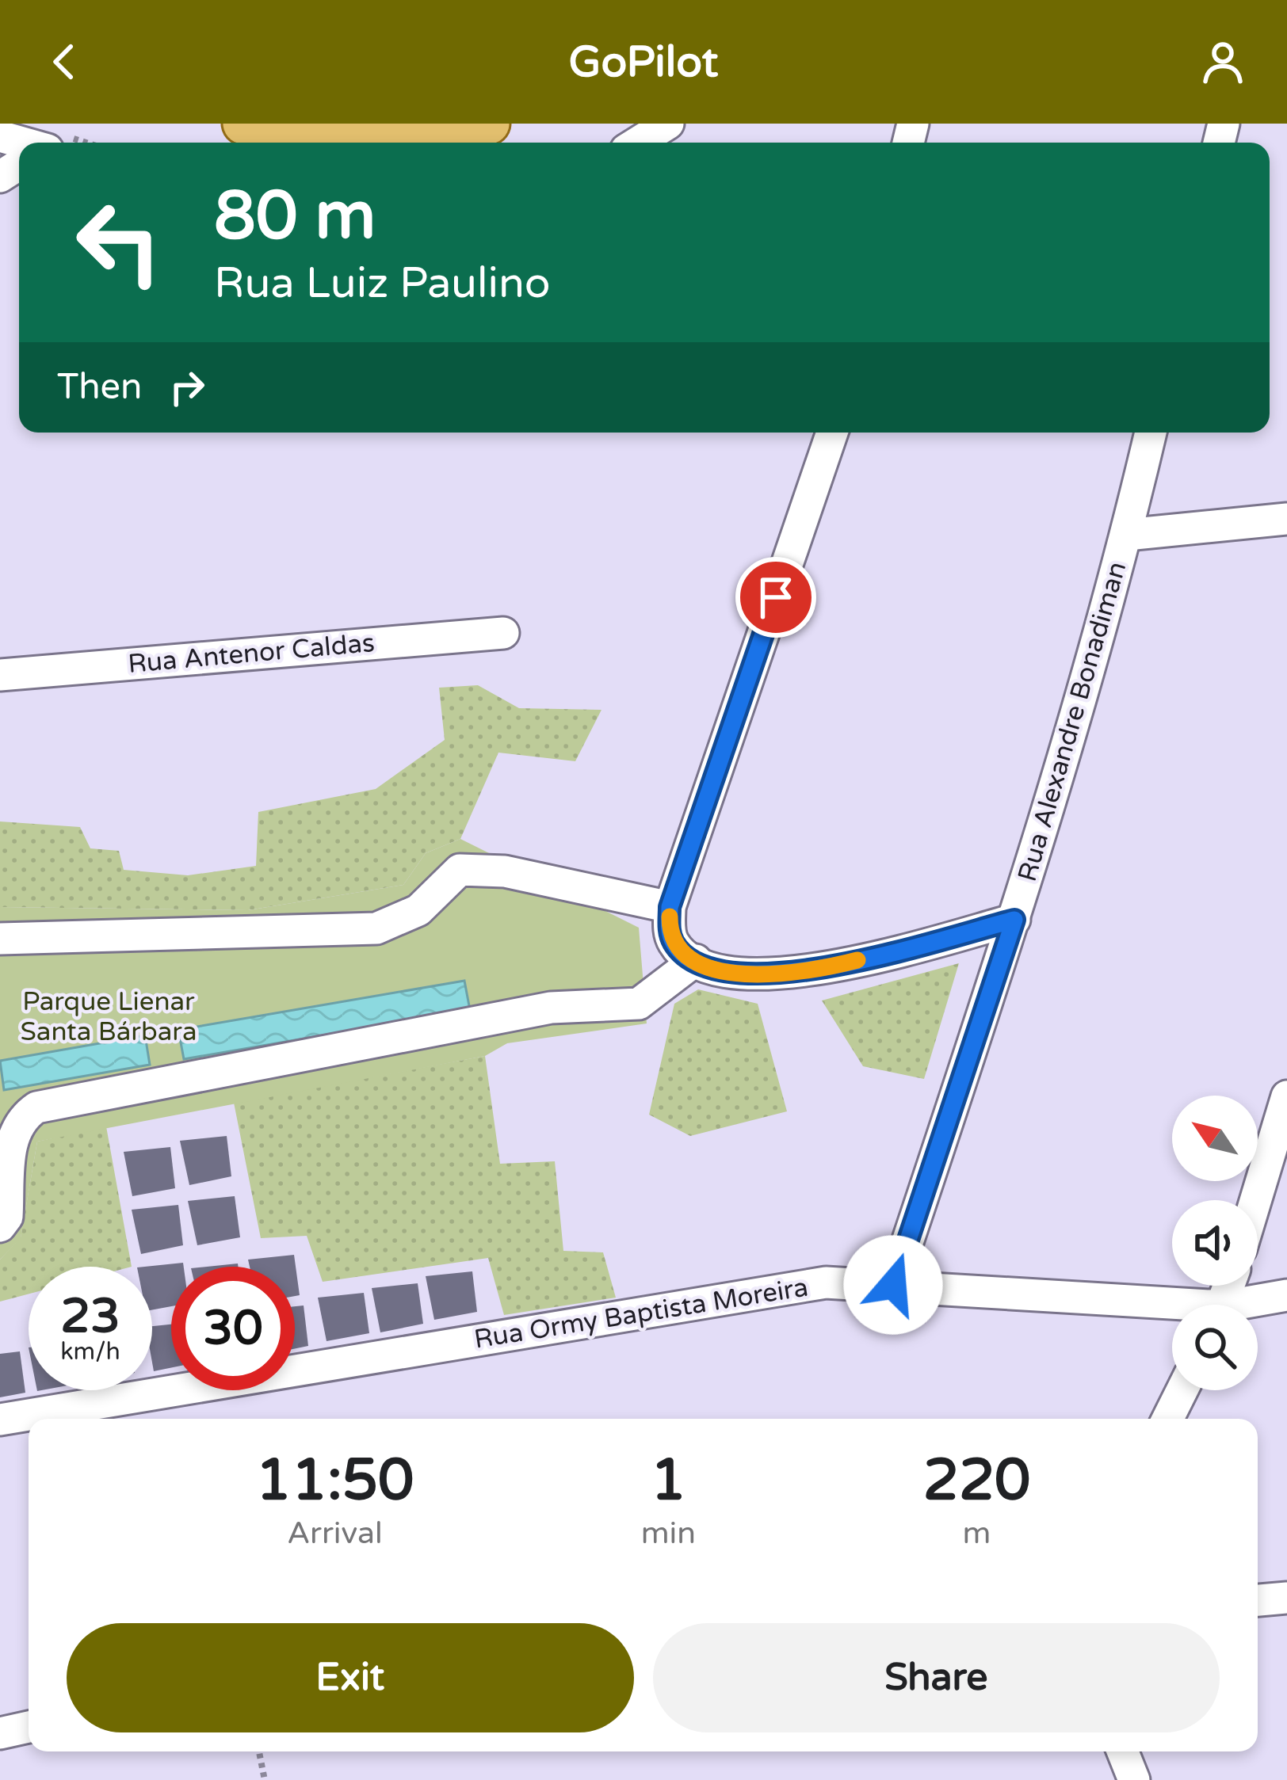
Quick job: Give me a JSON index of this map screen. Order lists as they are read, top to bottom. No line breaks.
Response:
{"streets":{"street":["Rua Antenor Caldas","Rua Alexandre Bonadiman","Rua Ormy Baptista Moreira"]},"crossings":[["Rua Alexandre Bonadiman","Rua Ormy Baptista Moreira"]],"parks":["Parque Lienar Santa Bárbara"],"north":"top left","page":{"header":"GoPilot","turn":["80 m","Rua Luiz Paulino"],"then":"Then","speed":"23 km/h","limit":"30","eta":["11:50","Arrival","1","min","220","m"],"buttons":["Exit","Share"]}}
